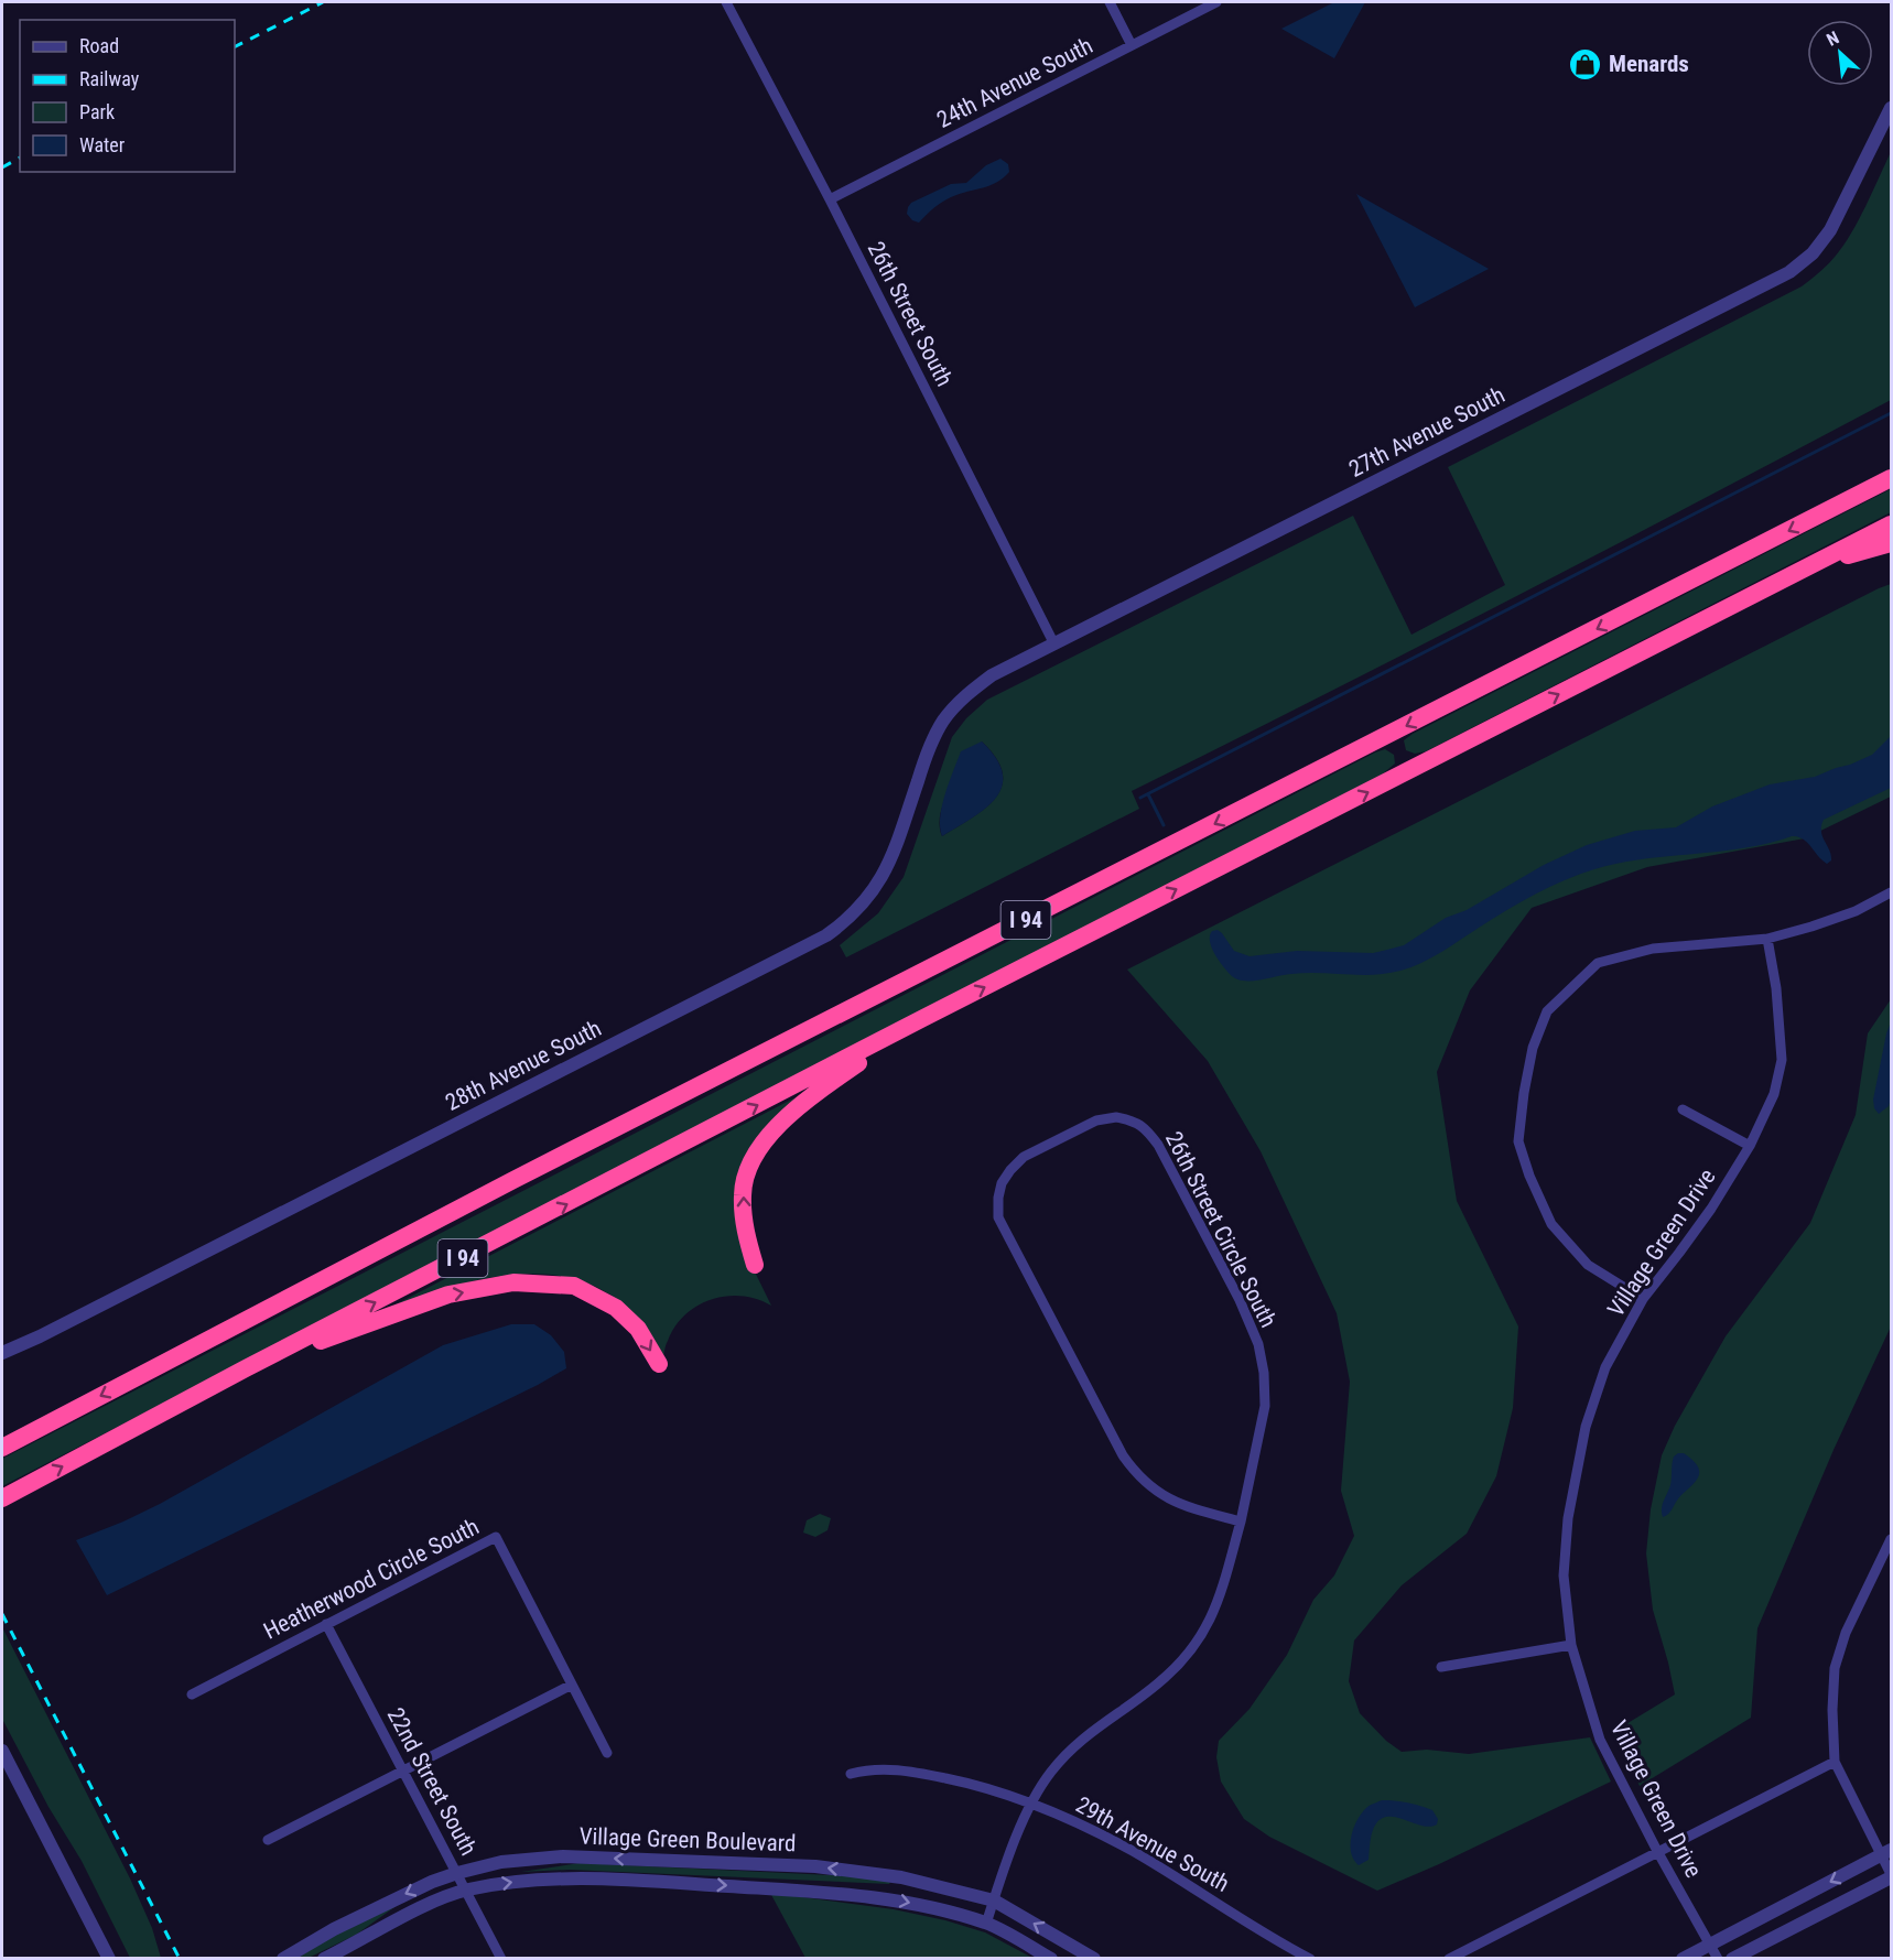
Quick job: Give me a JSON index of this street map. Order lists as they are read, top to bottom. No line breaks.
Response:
{"streets":{"highway":["I 94"],"street":["24th Avenue South","26th Street South","27th Avenue South","28th Avenue South","26th Street Circle South","Village Green Drive","Heatherwood Circle South","22nd Street South","Village Green Boulevard","29th Avenue South"]},"crossings":[["24th Avenue South","26th Street South"],["26th Street South","27th Avenue South"],["27th Avenue South","28th Avenue South"],["26th Street Circle South","Village Green Boulevard"],["26th Street Circle South","29th Avenue South"],["Heatherwood Circle South","22nd Street South"],["22nd Street South","Village Green Boulevard"]],"places":{"shop":["Menards"]},"legend":["Road","Railway","Park","Water"],"north":"top left"}
